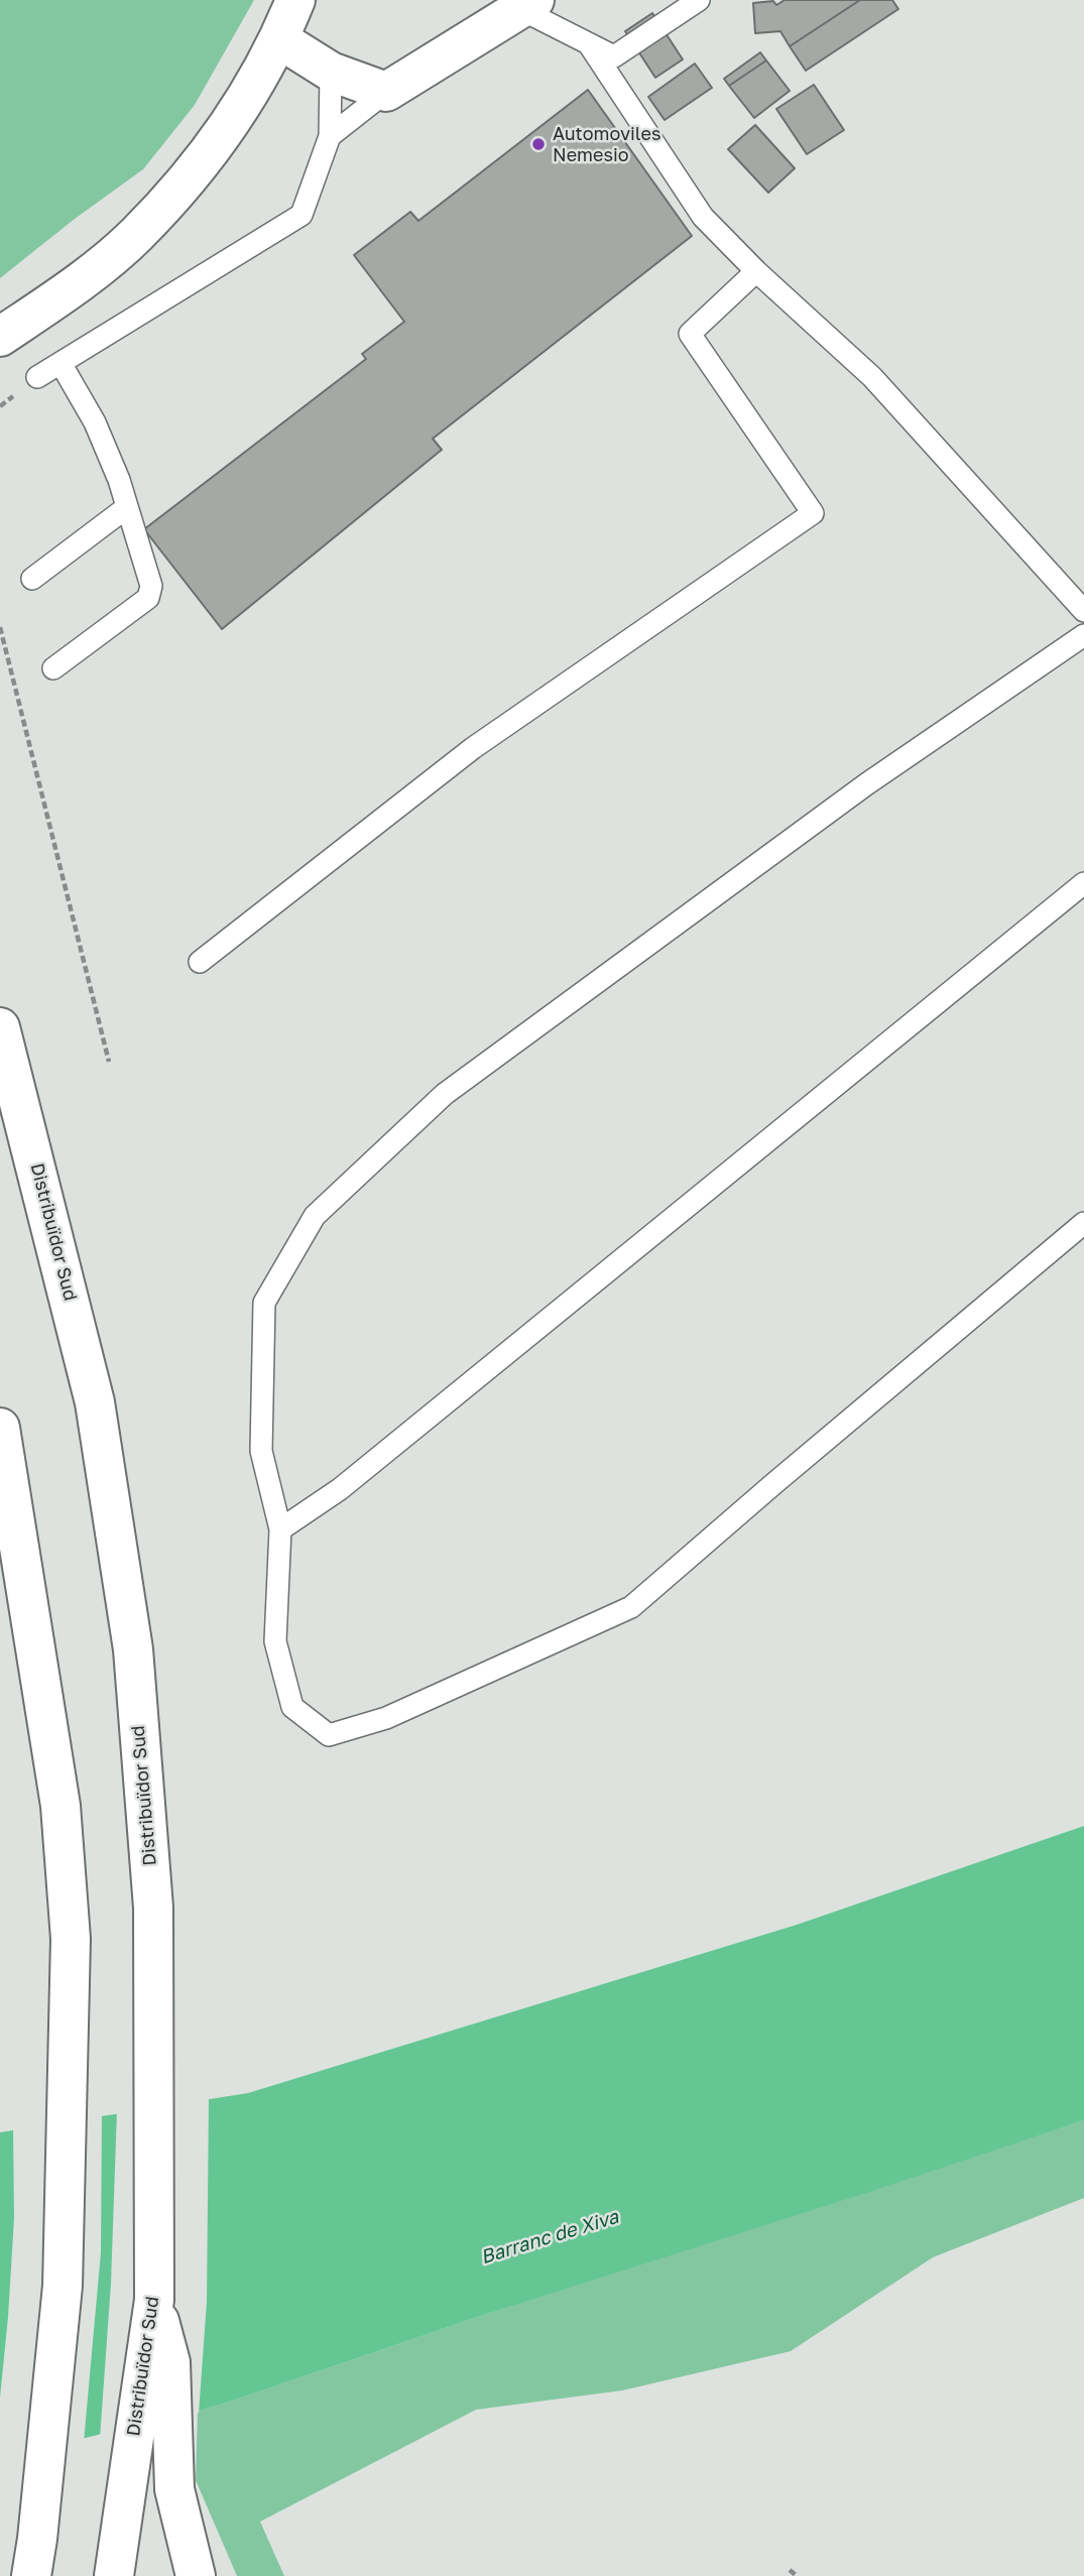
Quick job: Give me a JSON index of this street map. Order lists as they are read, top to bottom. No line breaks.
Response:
{"streets":{"main road":["Distribuïdor Sud"]},"water":["Barranc de Xiva"],"places":["Automoviles Nemesio"]}
